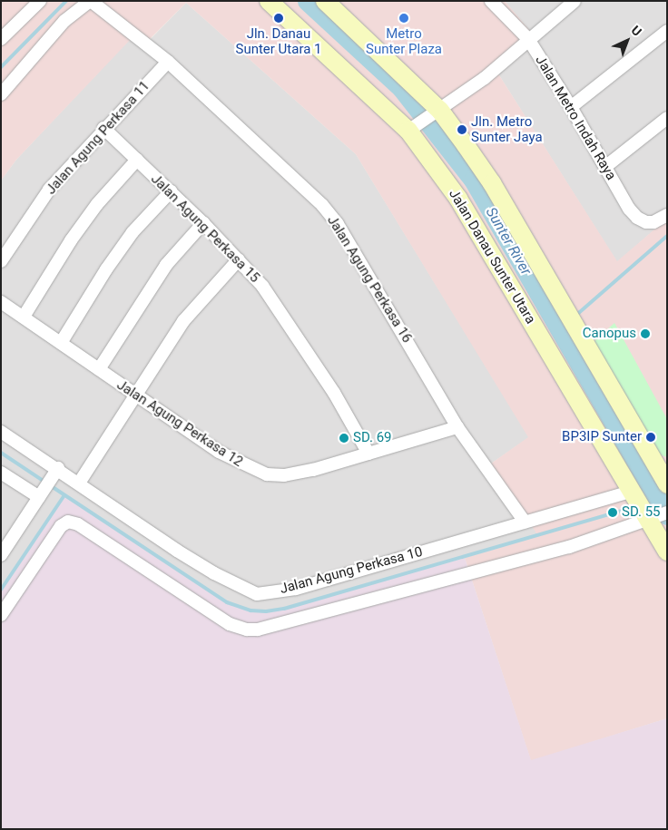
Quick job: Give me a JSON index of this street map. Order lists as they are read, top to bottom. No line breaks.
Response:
{"streets":{"main road":["Jalan Danau Sunter Utara"],"street":["Jalan Metro Indah Raya","Jalan Agung Perkasa 11","Jalan Agung Perkasa 15","Jalan Agung Perkasa 16","Jalan Agung Perkasa 12","Jalan Agung Perkasa 10"]},"crossings":[["Jalan Agung Perkasa 11","Jalan Agung Perkasa 15"],["Jalan Agung Perkasa 11","Jalan Agung Perkasa 16"],["Jalan Agung Perkasa 15","Jalan Agung Perkasa 12"],["Jalan Danau Sunter Utara","Jalan Agung Perkasa 10"],["Jalan Agung Perkasa 16","Jalan Agung Perkasa 12"],["Jalan Agung Perkasa 16","Jalan Agung Perkasa 10"]],"water":["Sunter River"],"places":["Jln. Danau Sunter Utara 1","Metro Sunter Plaza","Jln. Metro Sunter Jaya","Canopus","BP3IP Sunter","SD. 69","SD. 55"],"north":"top right"}
